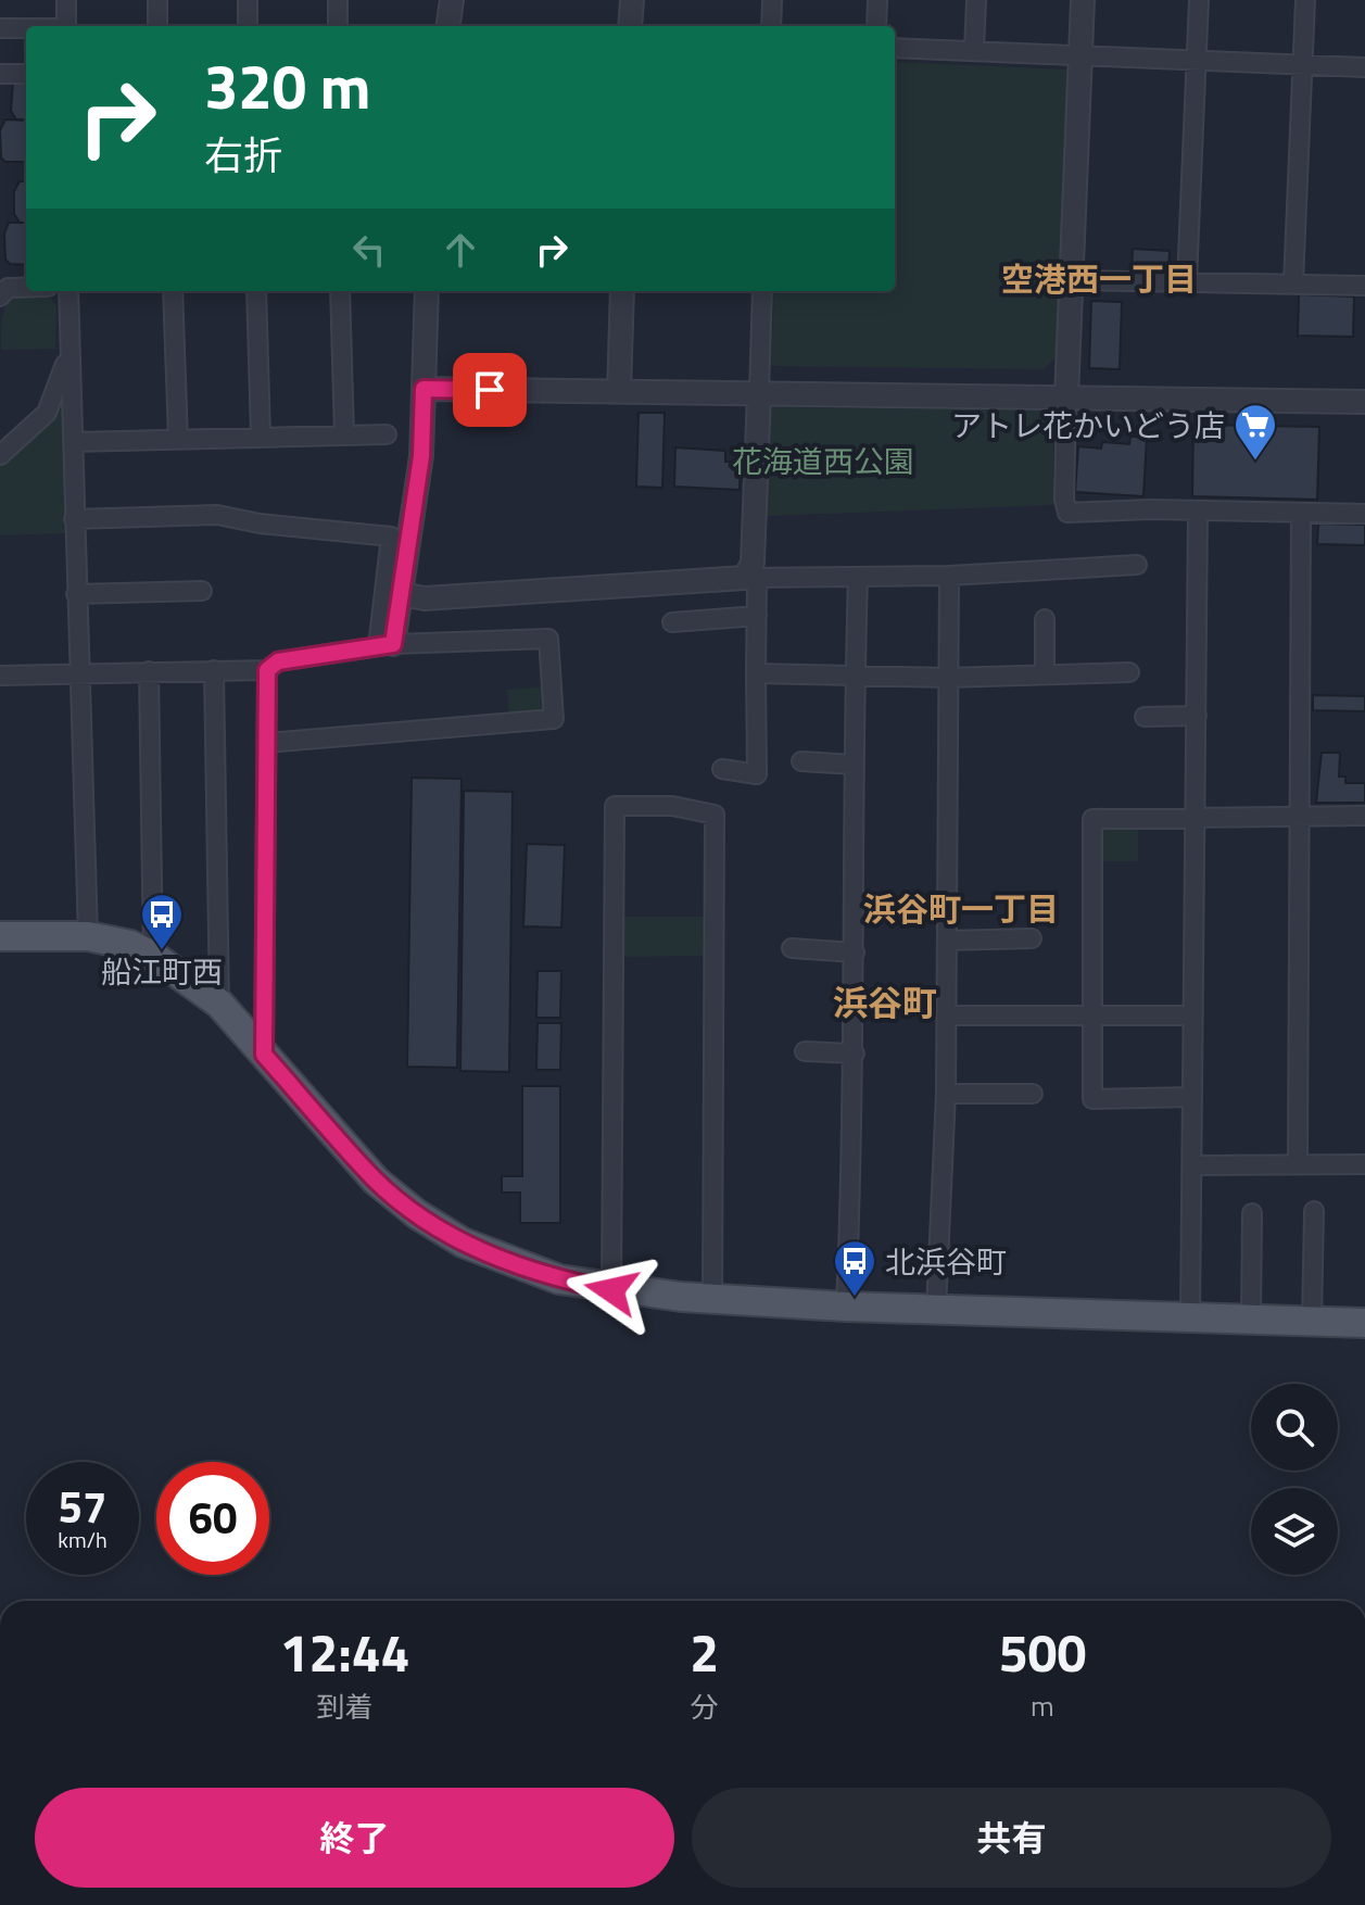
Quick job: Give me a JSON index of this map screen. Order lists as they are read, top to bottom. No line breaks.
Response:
{"districts":["空港西一丁目","浜谷町一丁目","浜谷町"],"parks":["花海道西公園"],"places":{"supermarket":["アトレ花かいどう店"],"bus stop":["船江町西","北浜谷町"]},"page":{"turn":["320 m","右折"],"speed":"57 km/h","limit":"60","eta":["12:44","到着","2","分","500","m"],"buttons":["終了","共有"]}}
